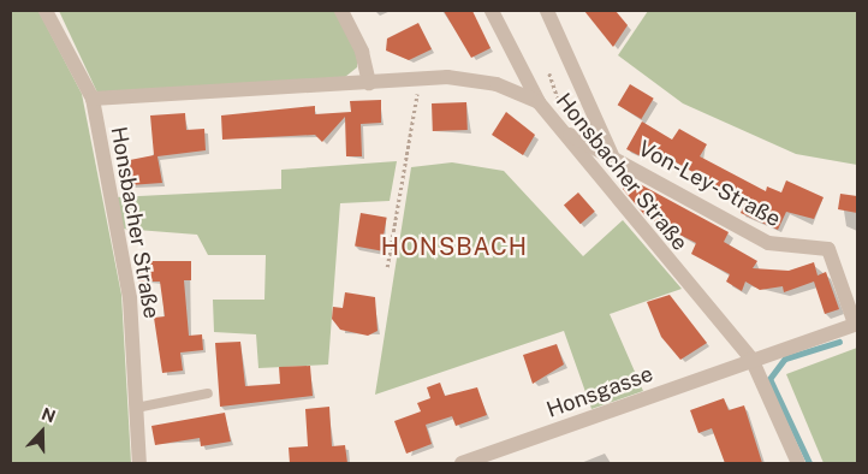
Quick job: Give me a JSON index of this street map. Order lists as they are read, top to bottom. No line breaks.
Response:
{"streets":{"street":["Honsbacher Straße","Von-Ley-Straße","Honsgasse"]},"crossings":[["Honsbacher Straße","Von-Ley-Straße"],["Honsbacher Straße","Honsgasse"],["Von-Ley-Straße","Honsgasse"]],"districts":["HONSBACH"],"north":"top"}
